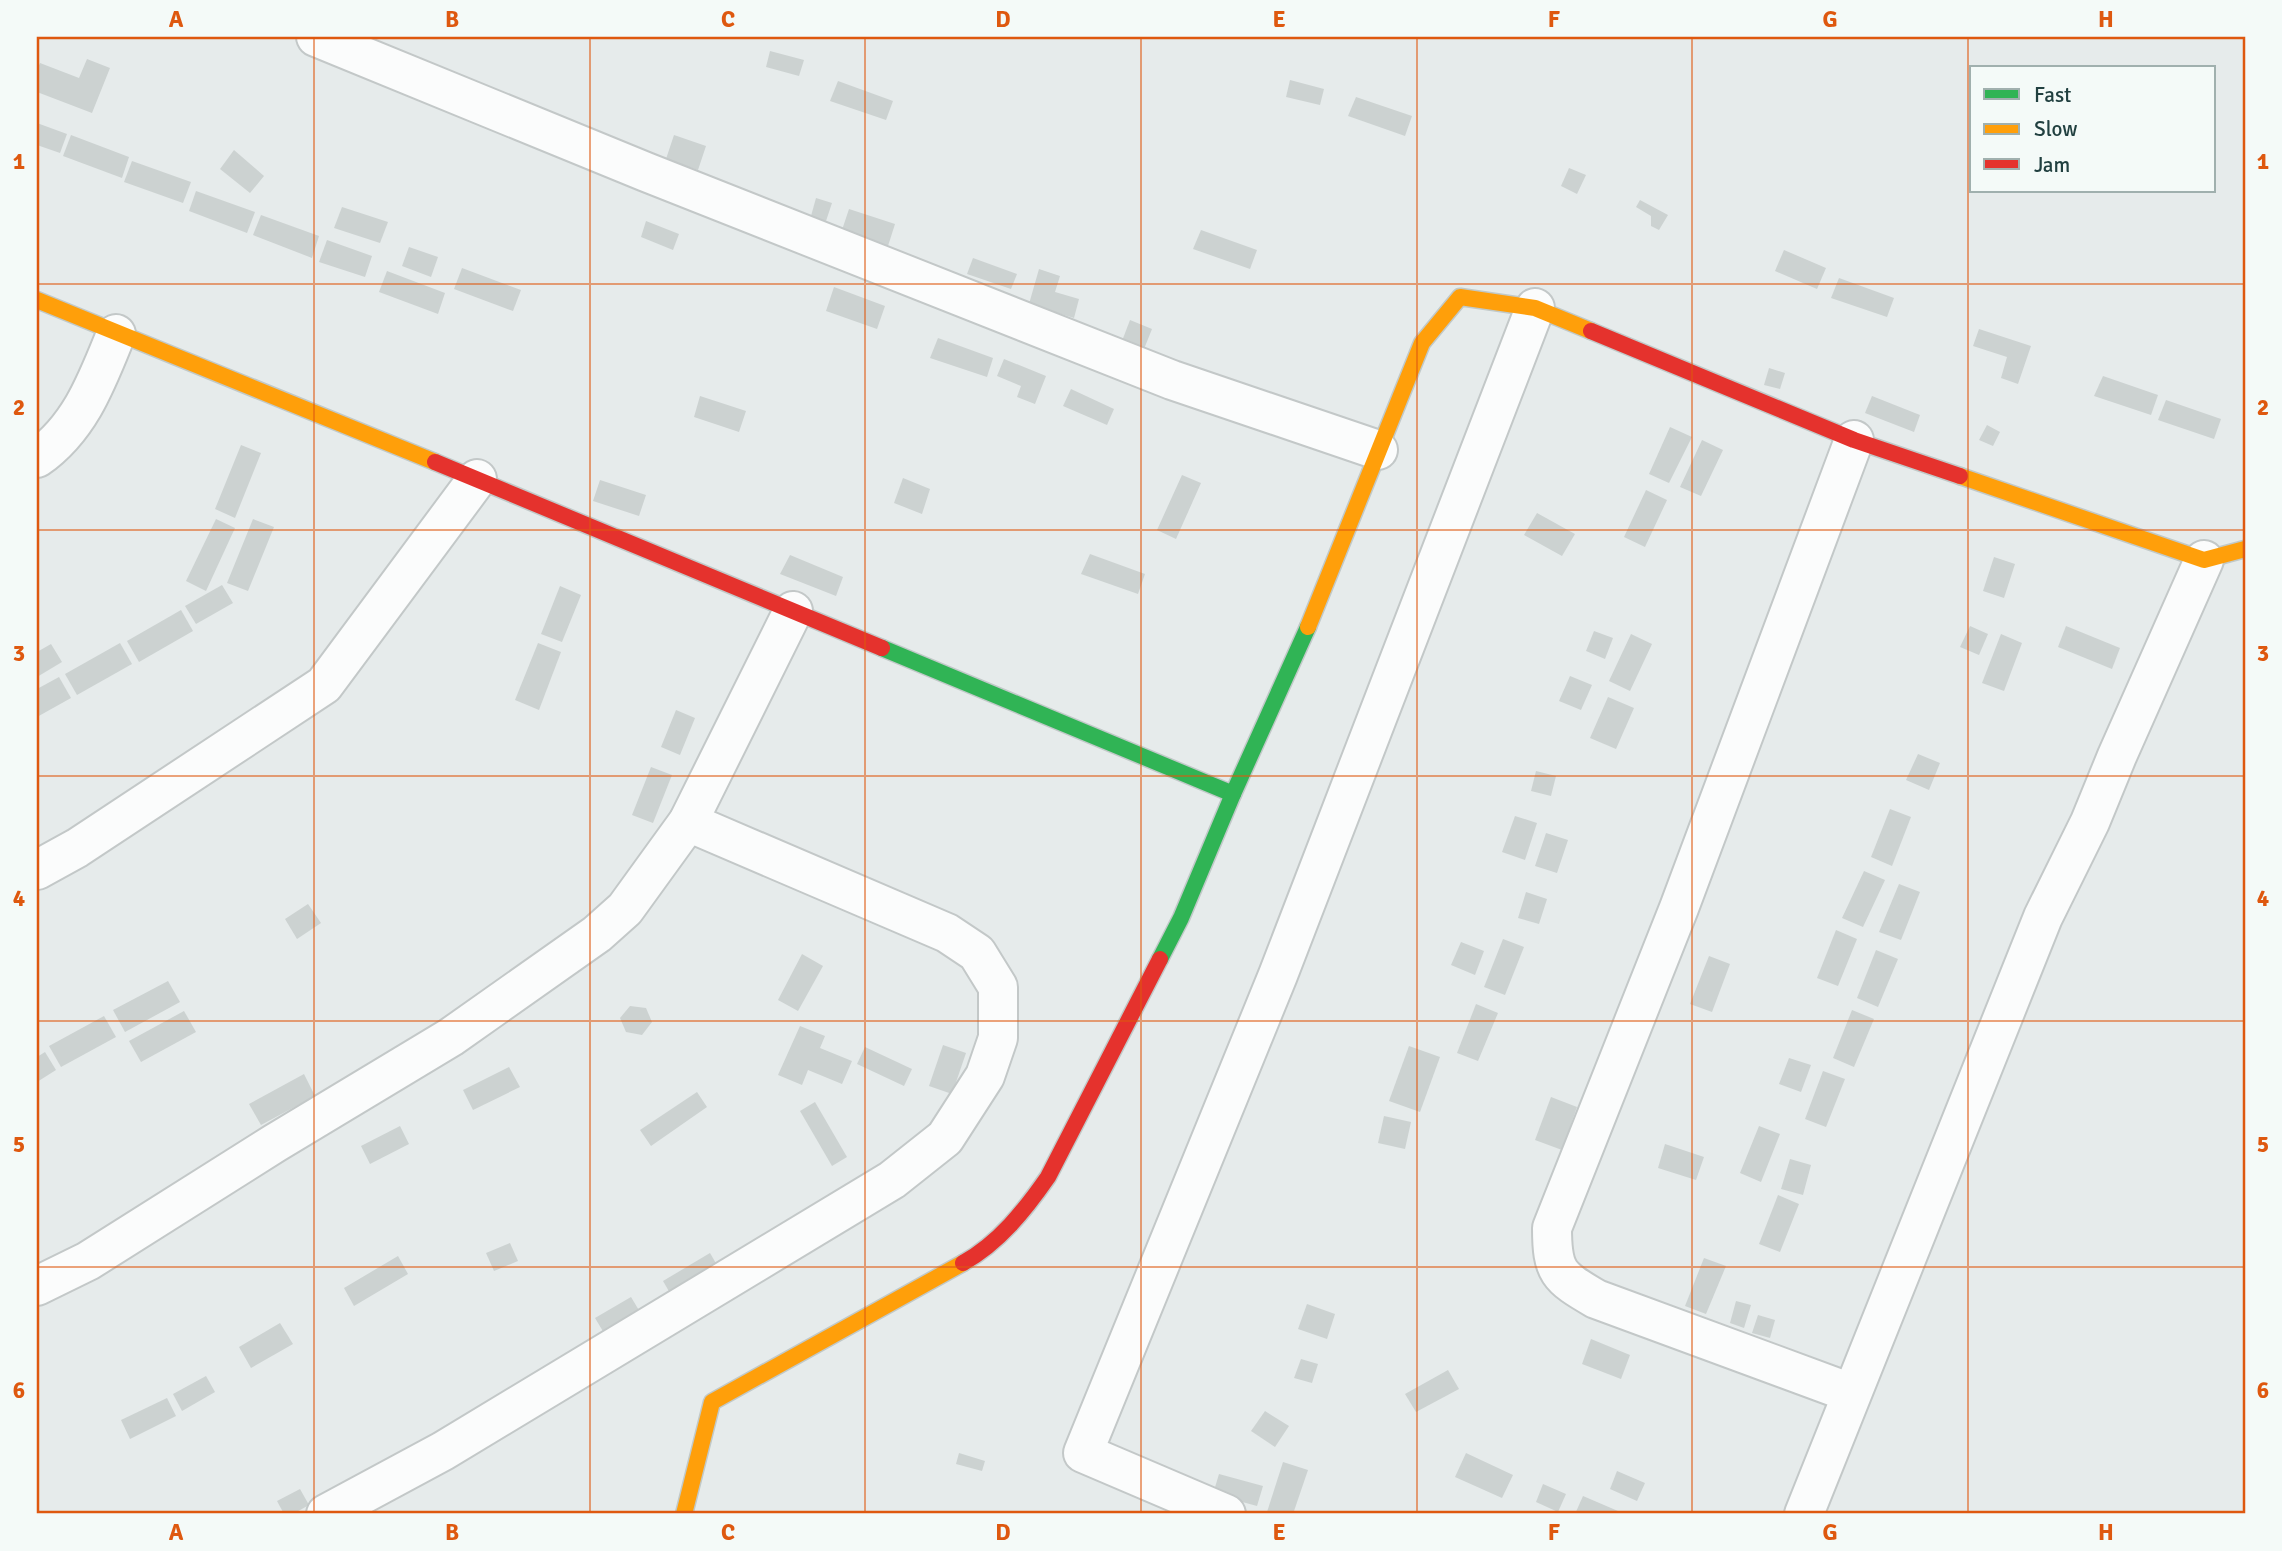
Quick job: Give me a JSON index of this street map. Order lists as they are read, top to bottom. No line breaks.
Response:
{"legend":["Fast","Slow","Jam"],"grid":{"columns":["A","B","C","D","E","F","G","H"],"rows":["1","2","3","4","5","6"]}}
